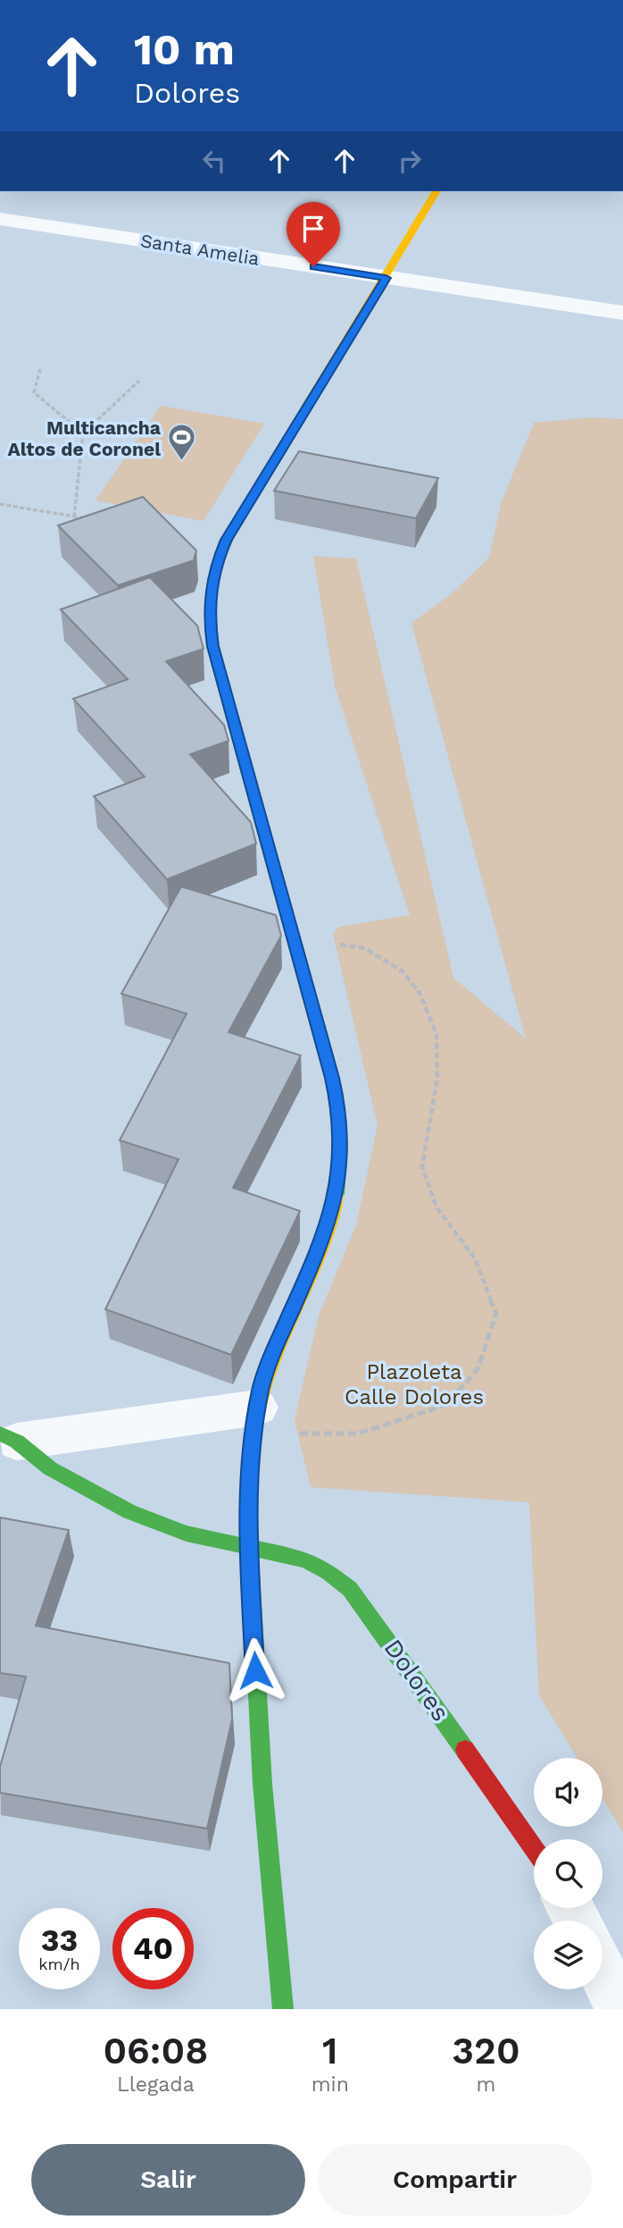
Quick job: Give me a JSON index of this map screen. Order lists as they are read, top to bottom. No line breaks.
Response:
{"streets":{"street":["Santa Amelia","Dolores"]},"parks":["Plazoleta Calle Dolores"],"places":{"sports":["Multicancha Altos de Coronel"]},"page":{"turn":["10 m","Dolores"],"speed":"33 km/h","limit":"40","eta":["06:08","Llegada","1","min","320","m"],"buttons":["Salir","Compartir"]}}
